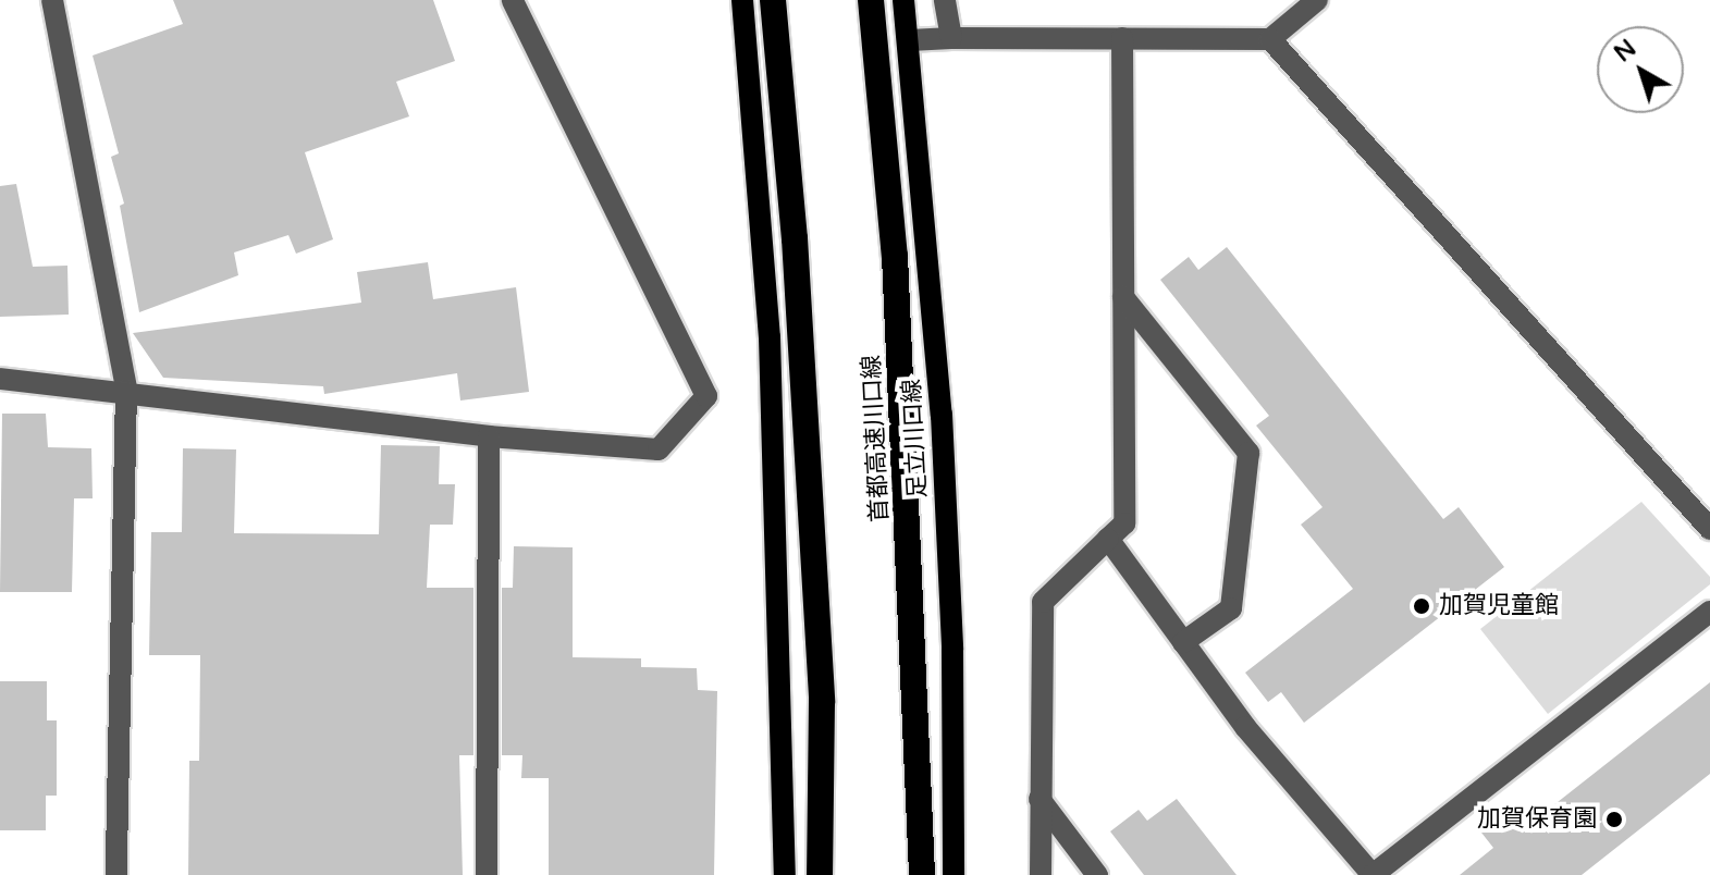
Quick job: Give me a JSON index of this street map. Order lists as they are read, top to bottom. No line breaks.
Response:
{"streets":{"highway":["首都高速川口線"],"main road":["足立川口線"]},"places":["加賀児童館","加賀保育園"],"north":"top left"}
